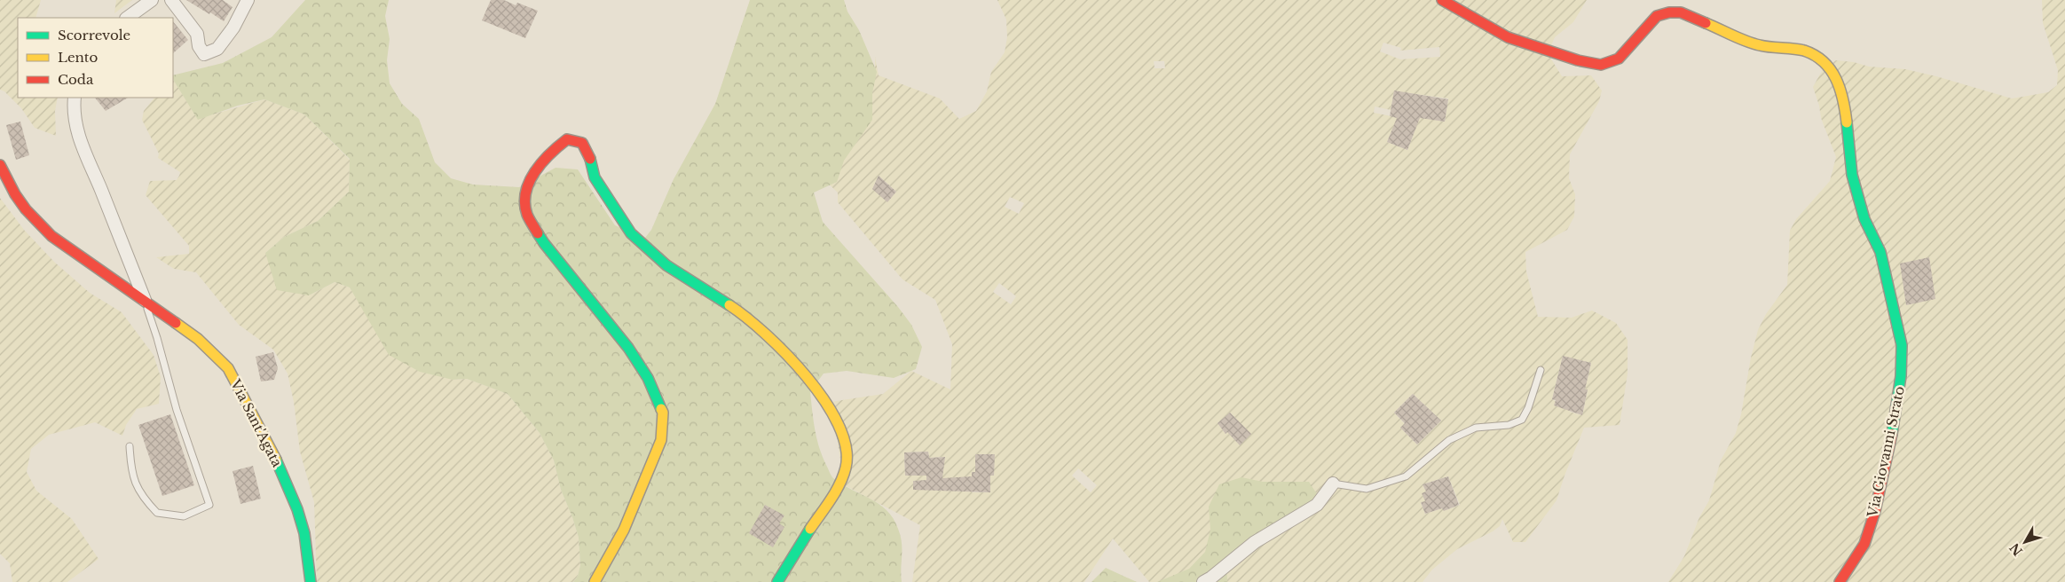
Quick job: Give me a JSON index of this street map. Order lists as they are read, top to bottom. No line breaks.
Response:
{"streets":{"street":["Via Sant'Agata","Via Giovanni Strato"]},"legend":["Scorrevole","Lento","Coda"],"north":"bottom left"}
